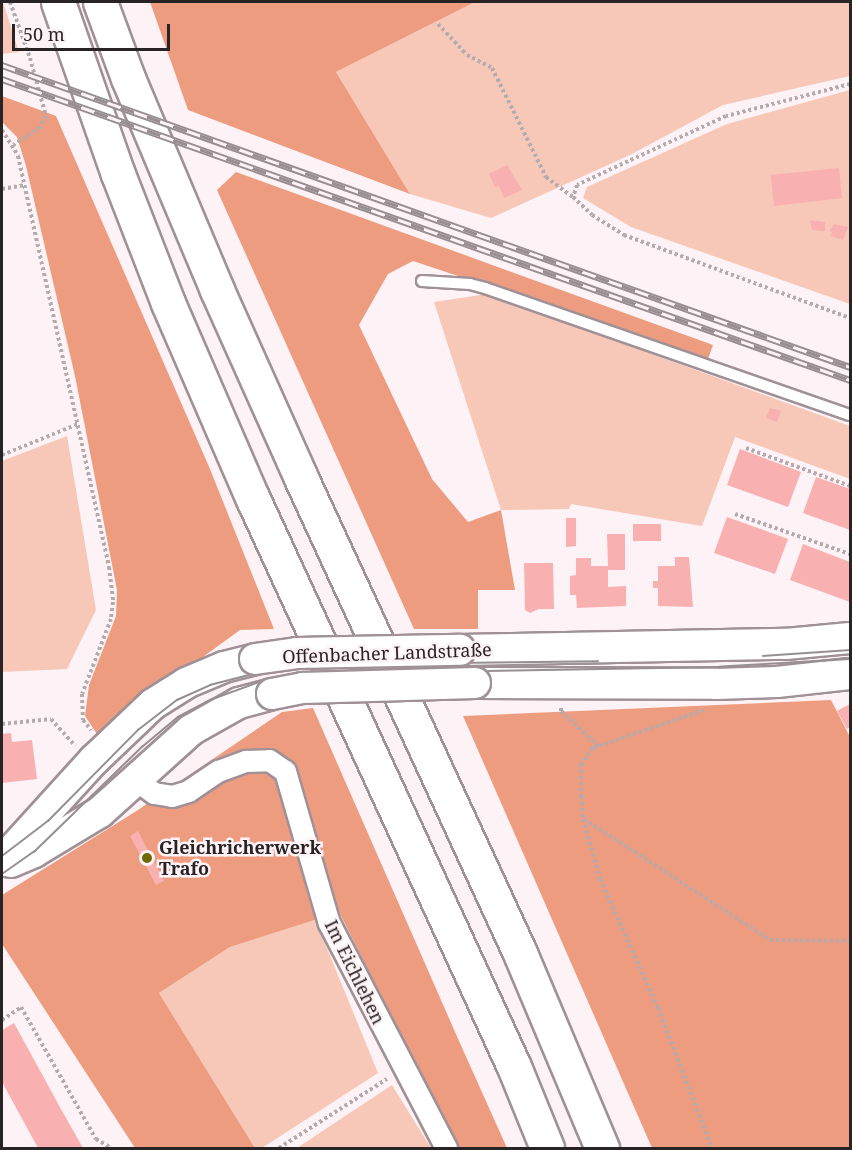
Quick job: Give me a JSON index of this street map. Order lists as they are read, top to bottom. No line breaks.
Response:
{"streets":{"main road":["Offenbacher Landstraße"],"street":["Im Eichlehen"]},"crossings":[["Offenbacher Landstraße","Im Eichlehen"]],"places":["Gleichricherwerk Trafo"],"scale_bar":"50 m"}
